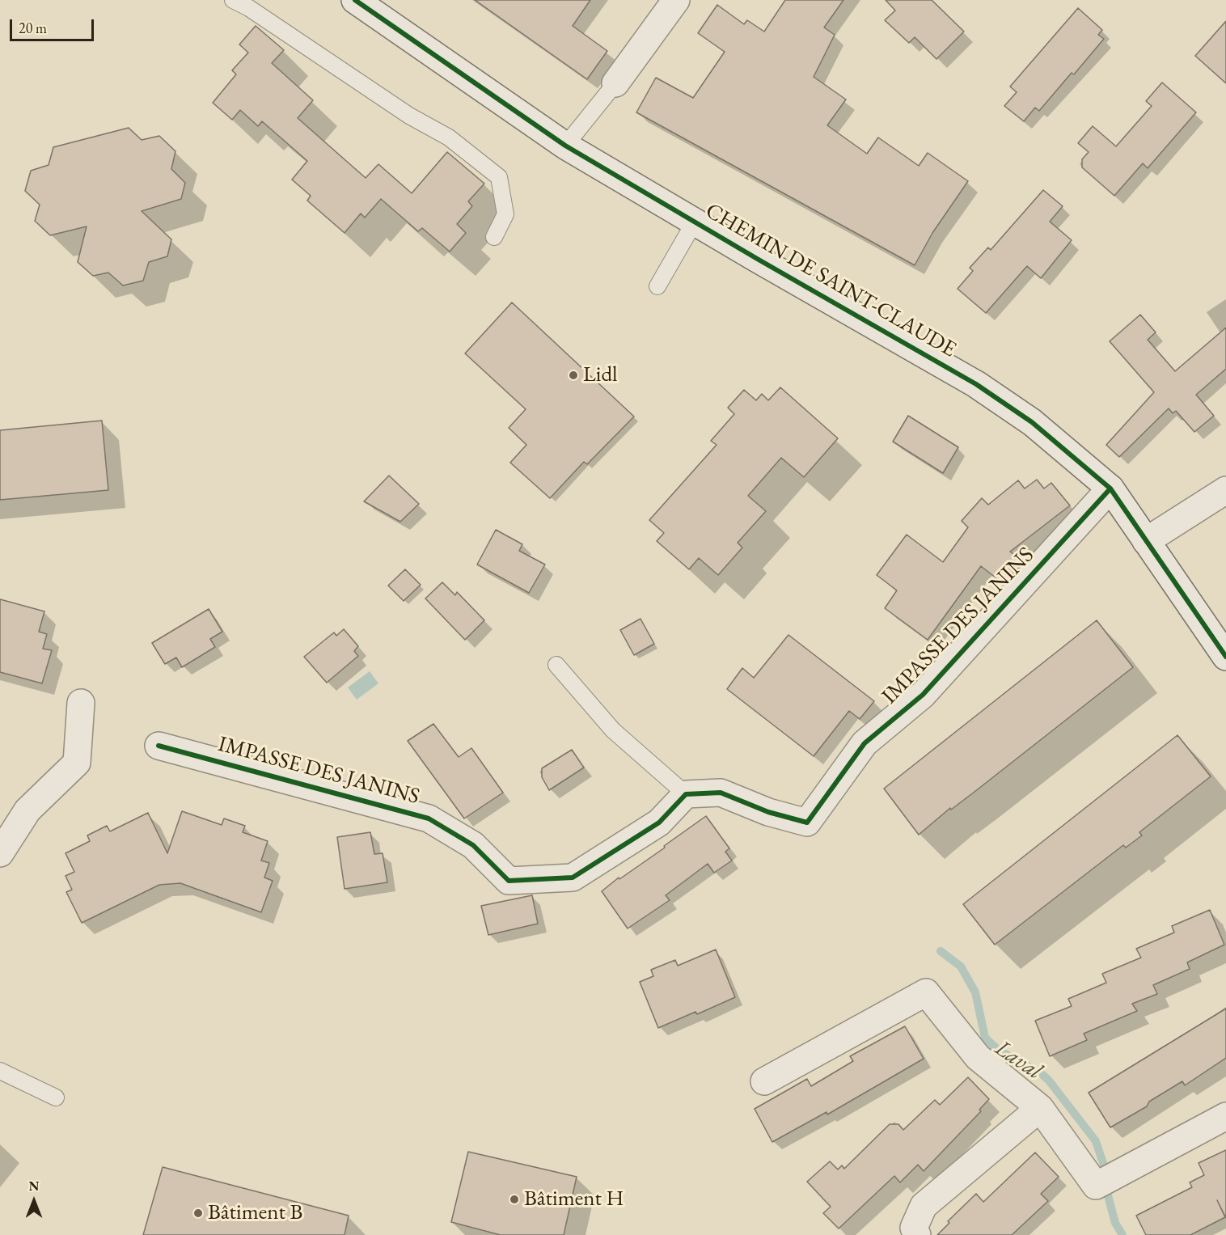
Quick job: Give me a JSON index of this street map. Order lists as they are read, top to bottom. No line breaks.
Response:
{"streets":{"street":["CHEMIN DE SAINT-CLAUDE","IMPASSE DES JANINS"]},"crossings":[["CHEMIN DE SAINT-CLAUDE","IMPASSE DES JANINS"]],"water":["Laval"],"places":["Lidl","Bâtiment H","Bâtiment B"],"scale_bar":"20 m","north":"top"}
